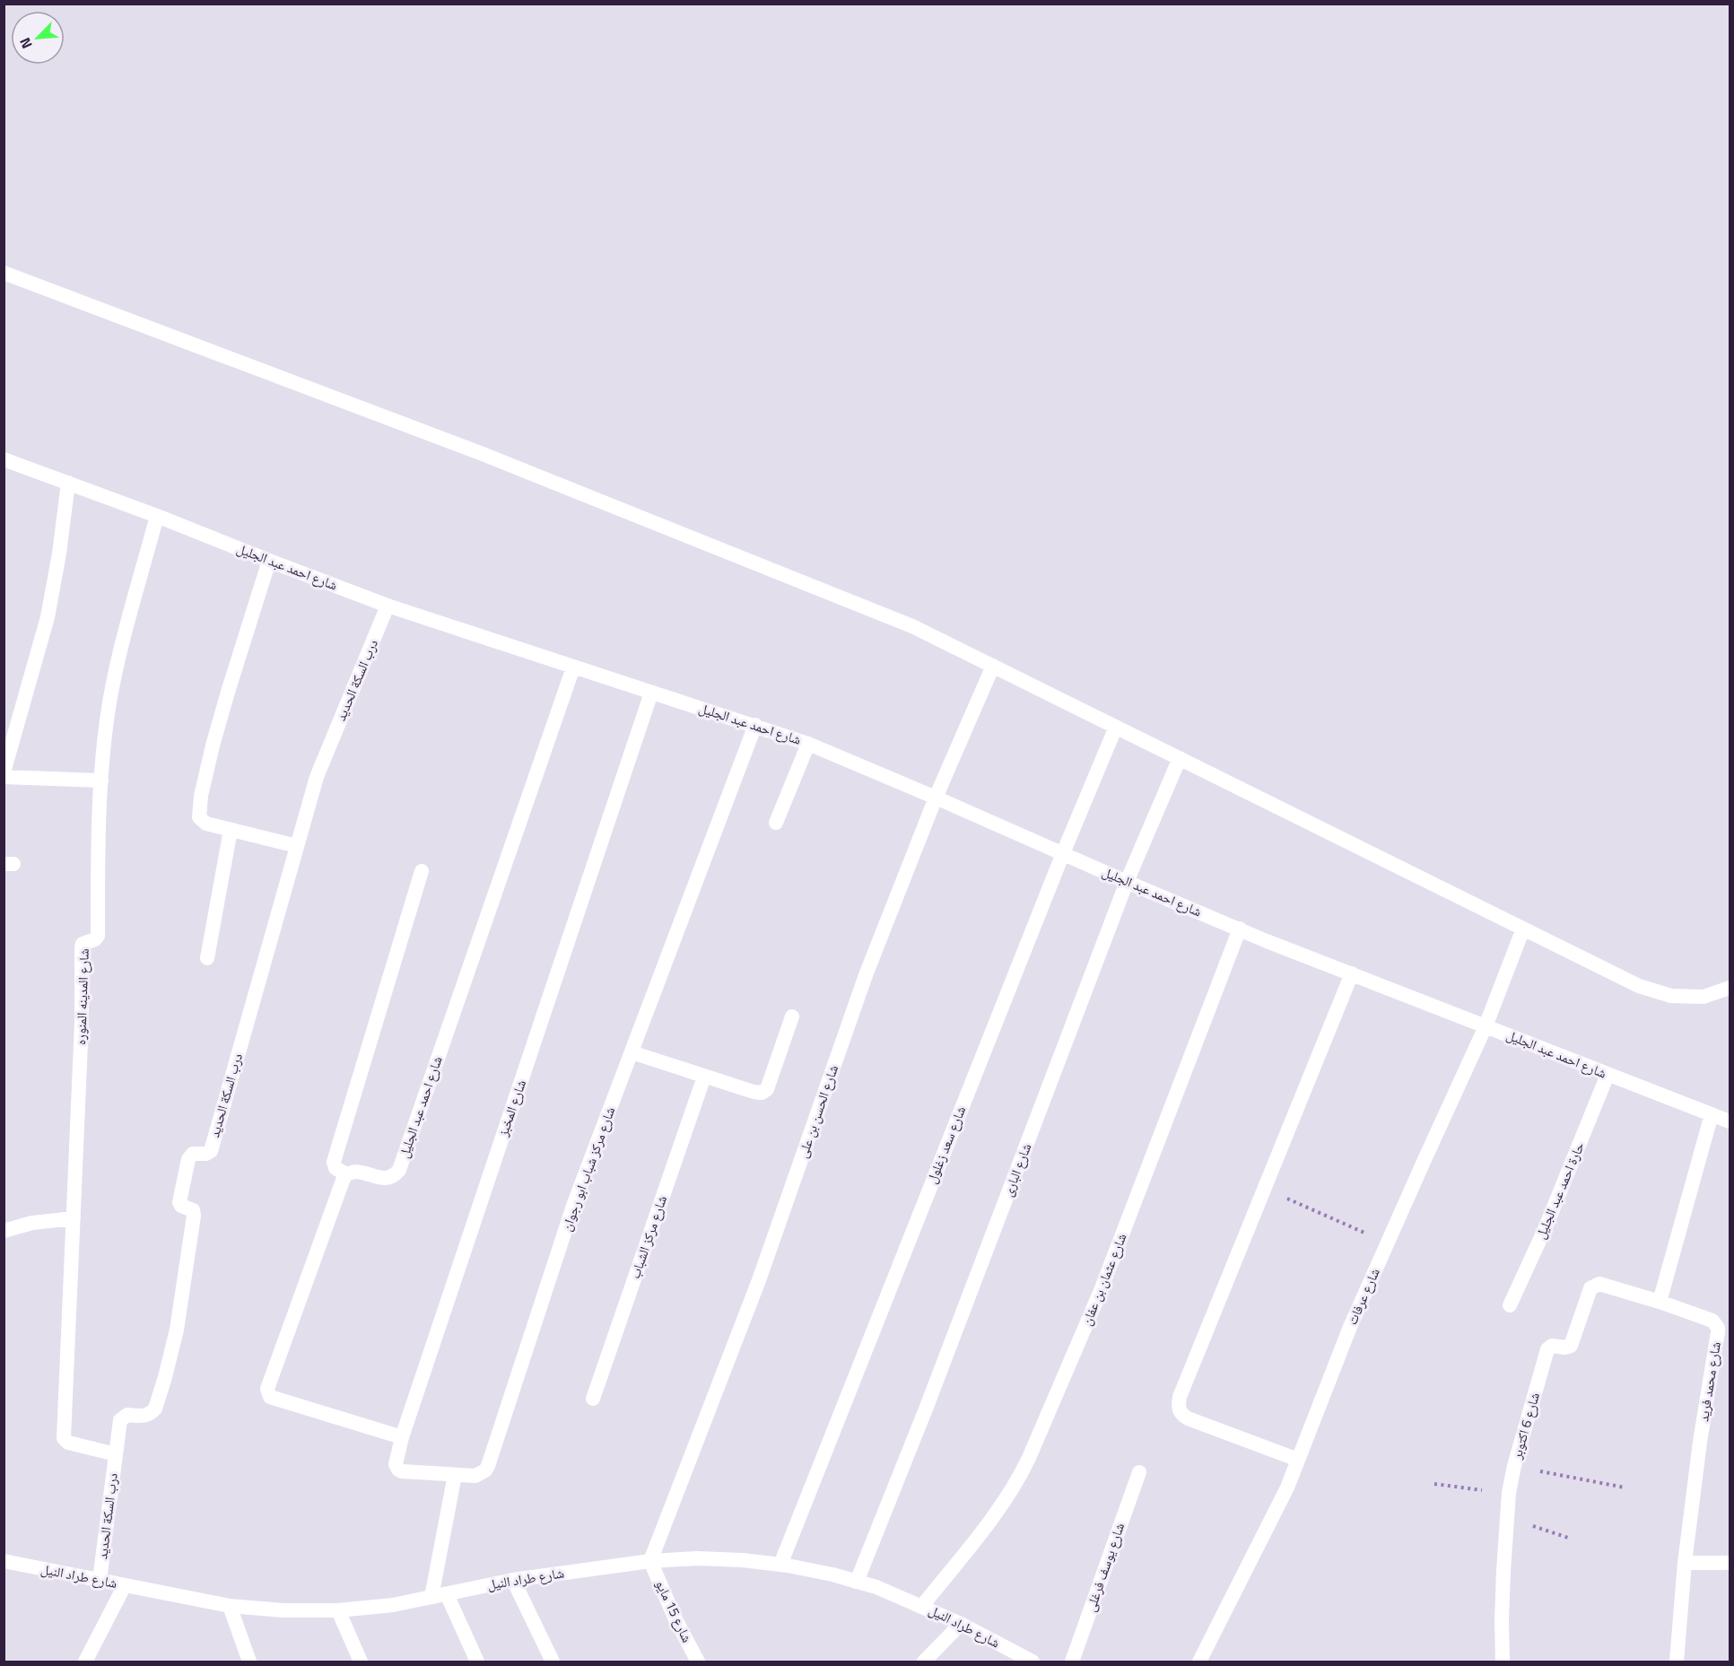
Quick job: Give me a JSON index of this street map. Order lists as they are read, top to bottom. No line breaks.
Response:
{"streets":{"street":["شارع احمد عبد الجليل","درب السكة الحديد","شارع المدينه المنوره","شارع المخبز","شارع الحسن بن على","شارع سعد زغلول","شارع مركز شباب ابو رجوان","شارع البارى","حارة احمد عبد الجليل","شارع مركز الشباب","شارع عثمان بن عفان","شارع عرفات","شارع محمد فريد","شارع 6 اكتوبر","شارع يوسف فرغلى","شارع طراد النيل","شارع 15 مايو"]},"crossings":[["شارع احمد عبد الجليل","درب السكة الحديد"],["شارع احمد عبد الجليل","شارع المدينه المنوره"],["شارع احمد عبد الجليل","شارع المخبز"],["شارع احمد عبد الجليل","شارع الحسن بن على"],["شارع احمد عبد الجليل","شارع سعد زغلول"],["شارع احمد عبد الجليل","شارع مركز شباب ابو رجوان"],["شارع احمد عبد الجليل","شارع البارى"],["شارع احمد عبد الجليل","حارة احمد عبد الجليل"],["شارع احمد عبد الجليل","شارع عثمان بن عفان"],["شارع احمد عبد الجليل","شارع عرفات"],["درب السكة الحديد","شارع المدينه المنوره"],["درب السكة الحديد","شارع طراد النيل"],["شارع المخبز","شارع مركز شباب ابو رجوان"],["شارع الحسن بن على","شارع طراد النيل"],["شارع الحسن بن على","شارع 15 مايو"],["شارع سعد زغلول","شارع طراد النيل"],["شارع البارى","شارع طراد النيل"],["شارع عثمان بن عفان","شارع طراد النيل"],["شارع محمد فريد","شارع 6 اكتوبر"],["شارع طراد النيل","شارع 15 مايو"]],"north":"bottom left"}
